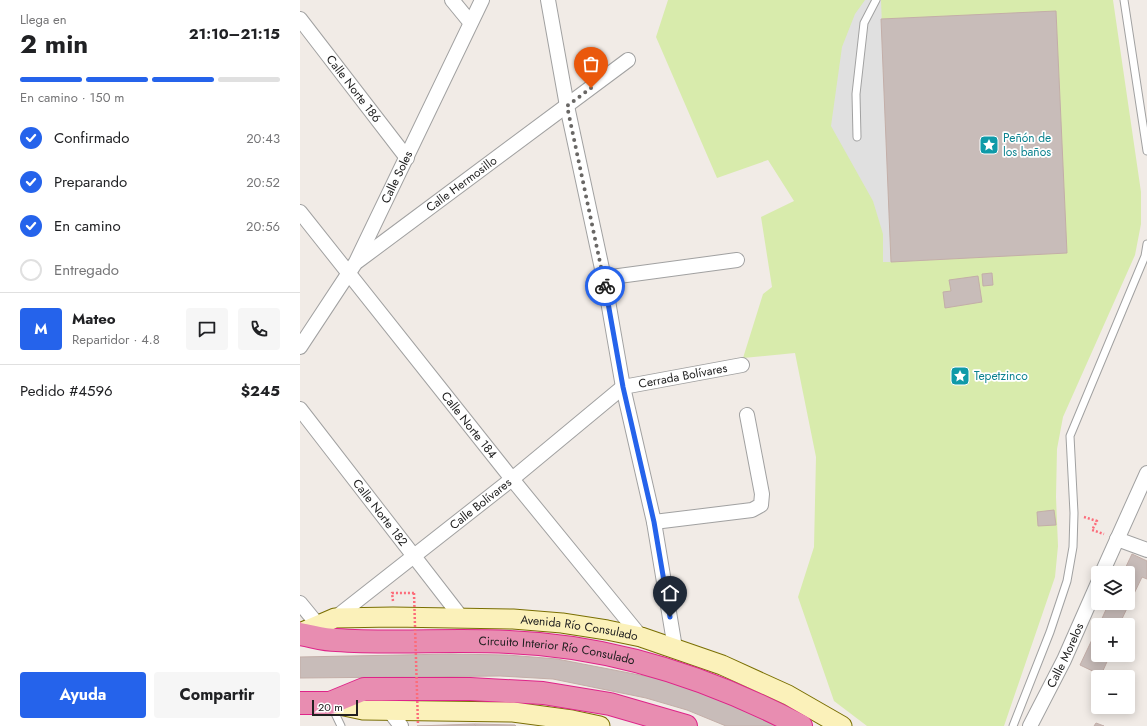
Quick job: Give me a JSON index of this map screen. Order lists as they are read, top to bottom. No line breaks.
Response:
{"streets":{"highway":["Circuito Interior Río Consulado"],"main road":["Avenida Río Consulado"],"street":["Calle Norte 186","Calle Soles","Calle Hermosillo","Cerrada Bolívares","Calle Norte 184","Calle Bolívares","Calle Norte 182","Calle Morelos"]},"crossings":[["Calle Norte 186","Calle Soles"],["Calle Soles","Calle Hermosillo"],["Calle Soles","Calle Norte 184"],["Calle Hermosillo","Calle Norte 184"],["Cerrada Bolívares","Calle Bolívares"],["Calle Norte 184","Calle Bolívares"],["Calle Norte 184","Avenida Río Consulado"],["Calle Bolívares","Calle Norte 182"],["Calle Bolívares","Avenida Río Consulado"],["Calle Bolívares","Circuito Interior Río Consulado"],["Calle Norte 182","Avenida Río Consulado"],["Avenida Río Consulado","Circuito Interior Río Consulado"]],"places":{"place":["Peñón de los baños","Tepetzinco"]},"scale_bar":"20 m","page":{"heading":["2 min","Llega en","21:10–21:15"],"panel":["Mateo","Repartidor · 4.8","Pedido #4596","$245"],"bar":"En camino · 150 m","list":[["Confirmado","20:43"],["Preparando","20:52"],["En camino","20:56"],"Entregado"],"round":"M","map_buttons":["+","−"],"buttons":["Ayuda","Compartir"],"scale":"20 m"}}
